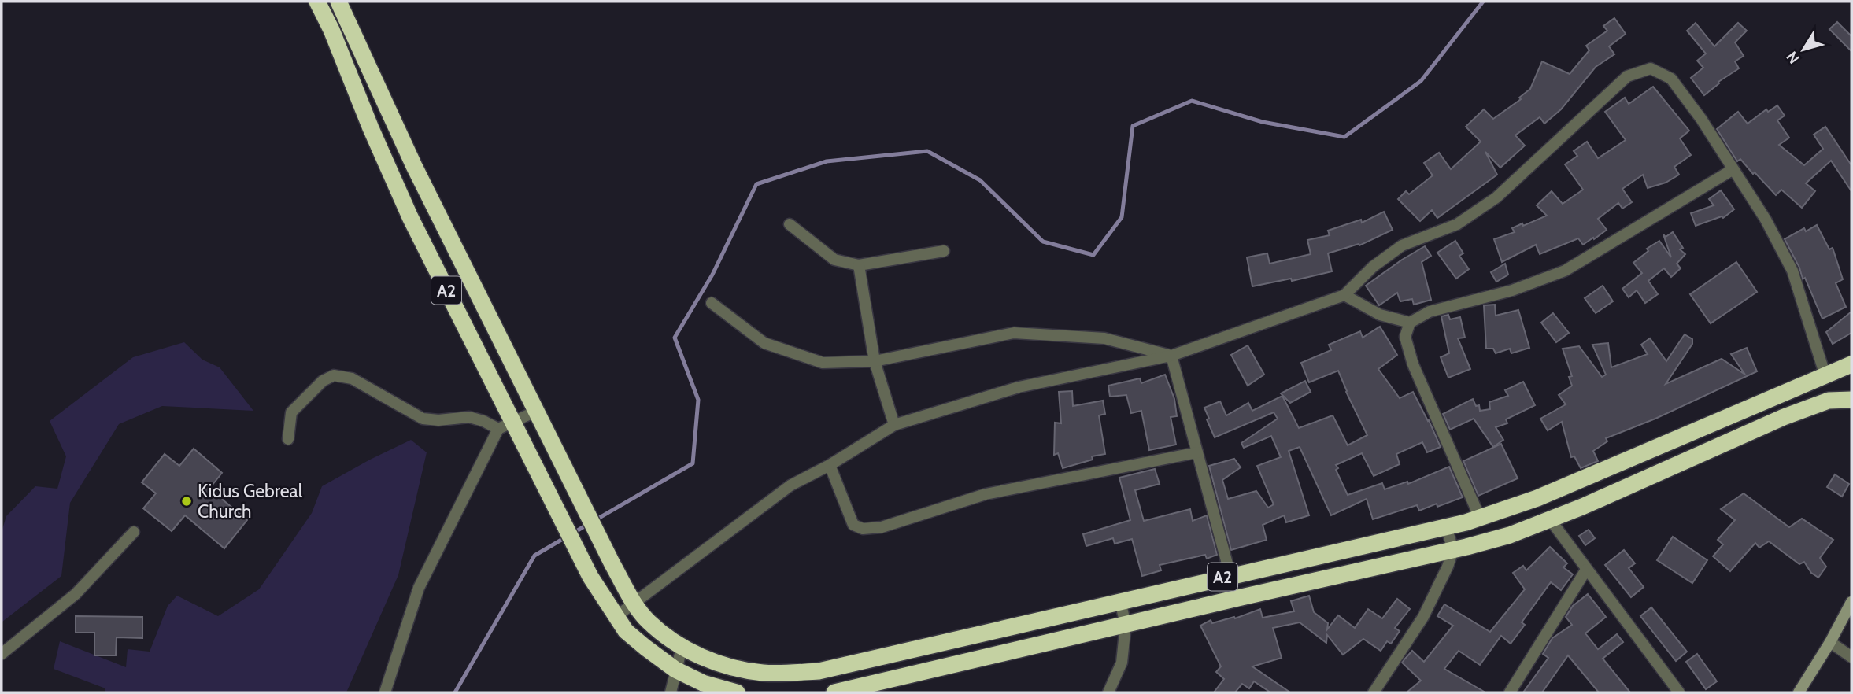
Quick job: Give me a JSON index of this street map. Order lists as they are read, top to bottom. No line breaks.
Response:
{"streets":{"highway":["A2"]},"places":["Kidus Gebreal Church"],"north":"bottom left"}
